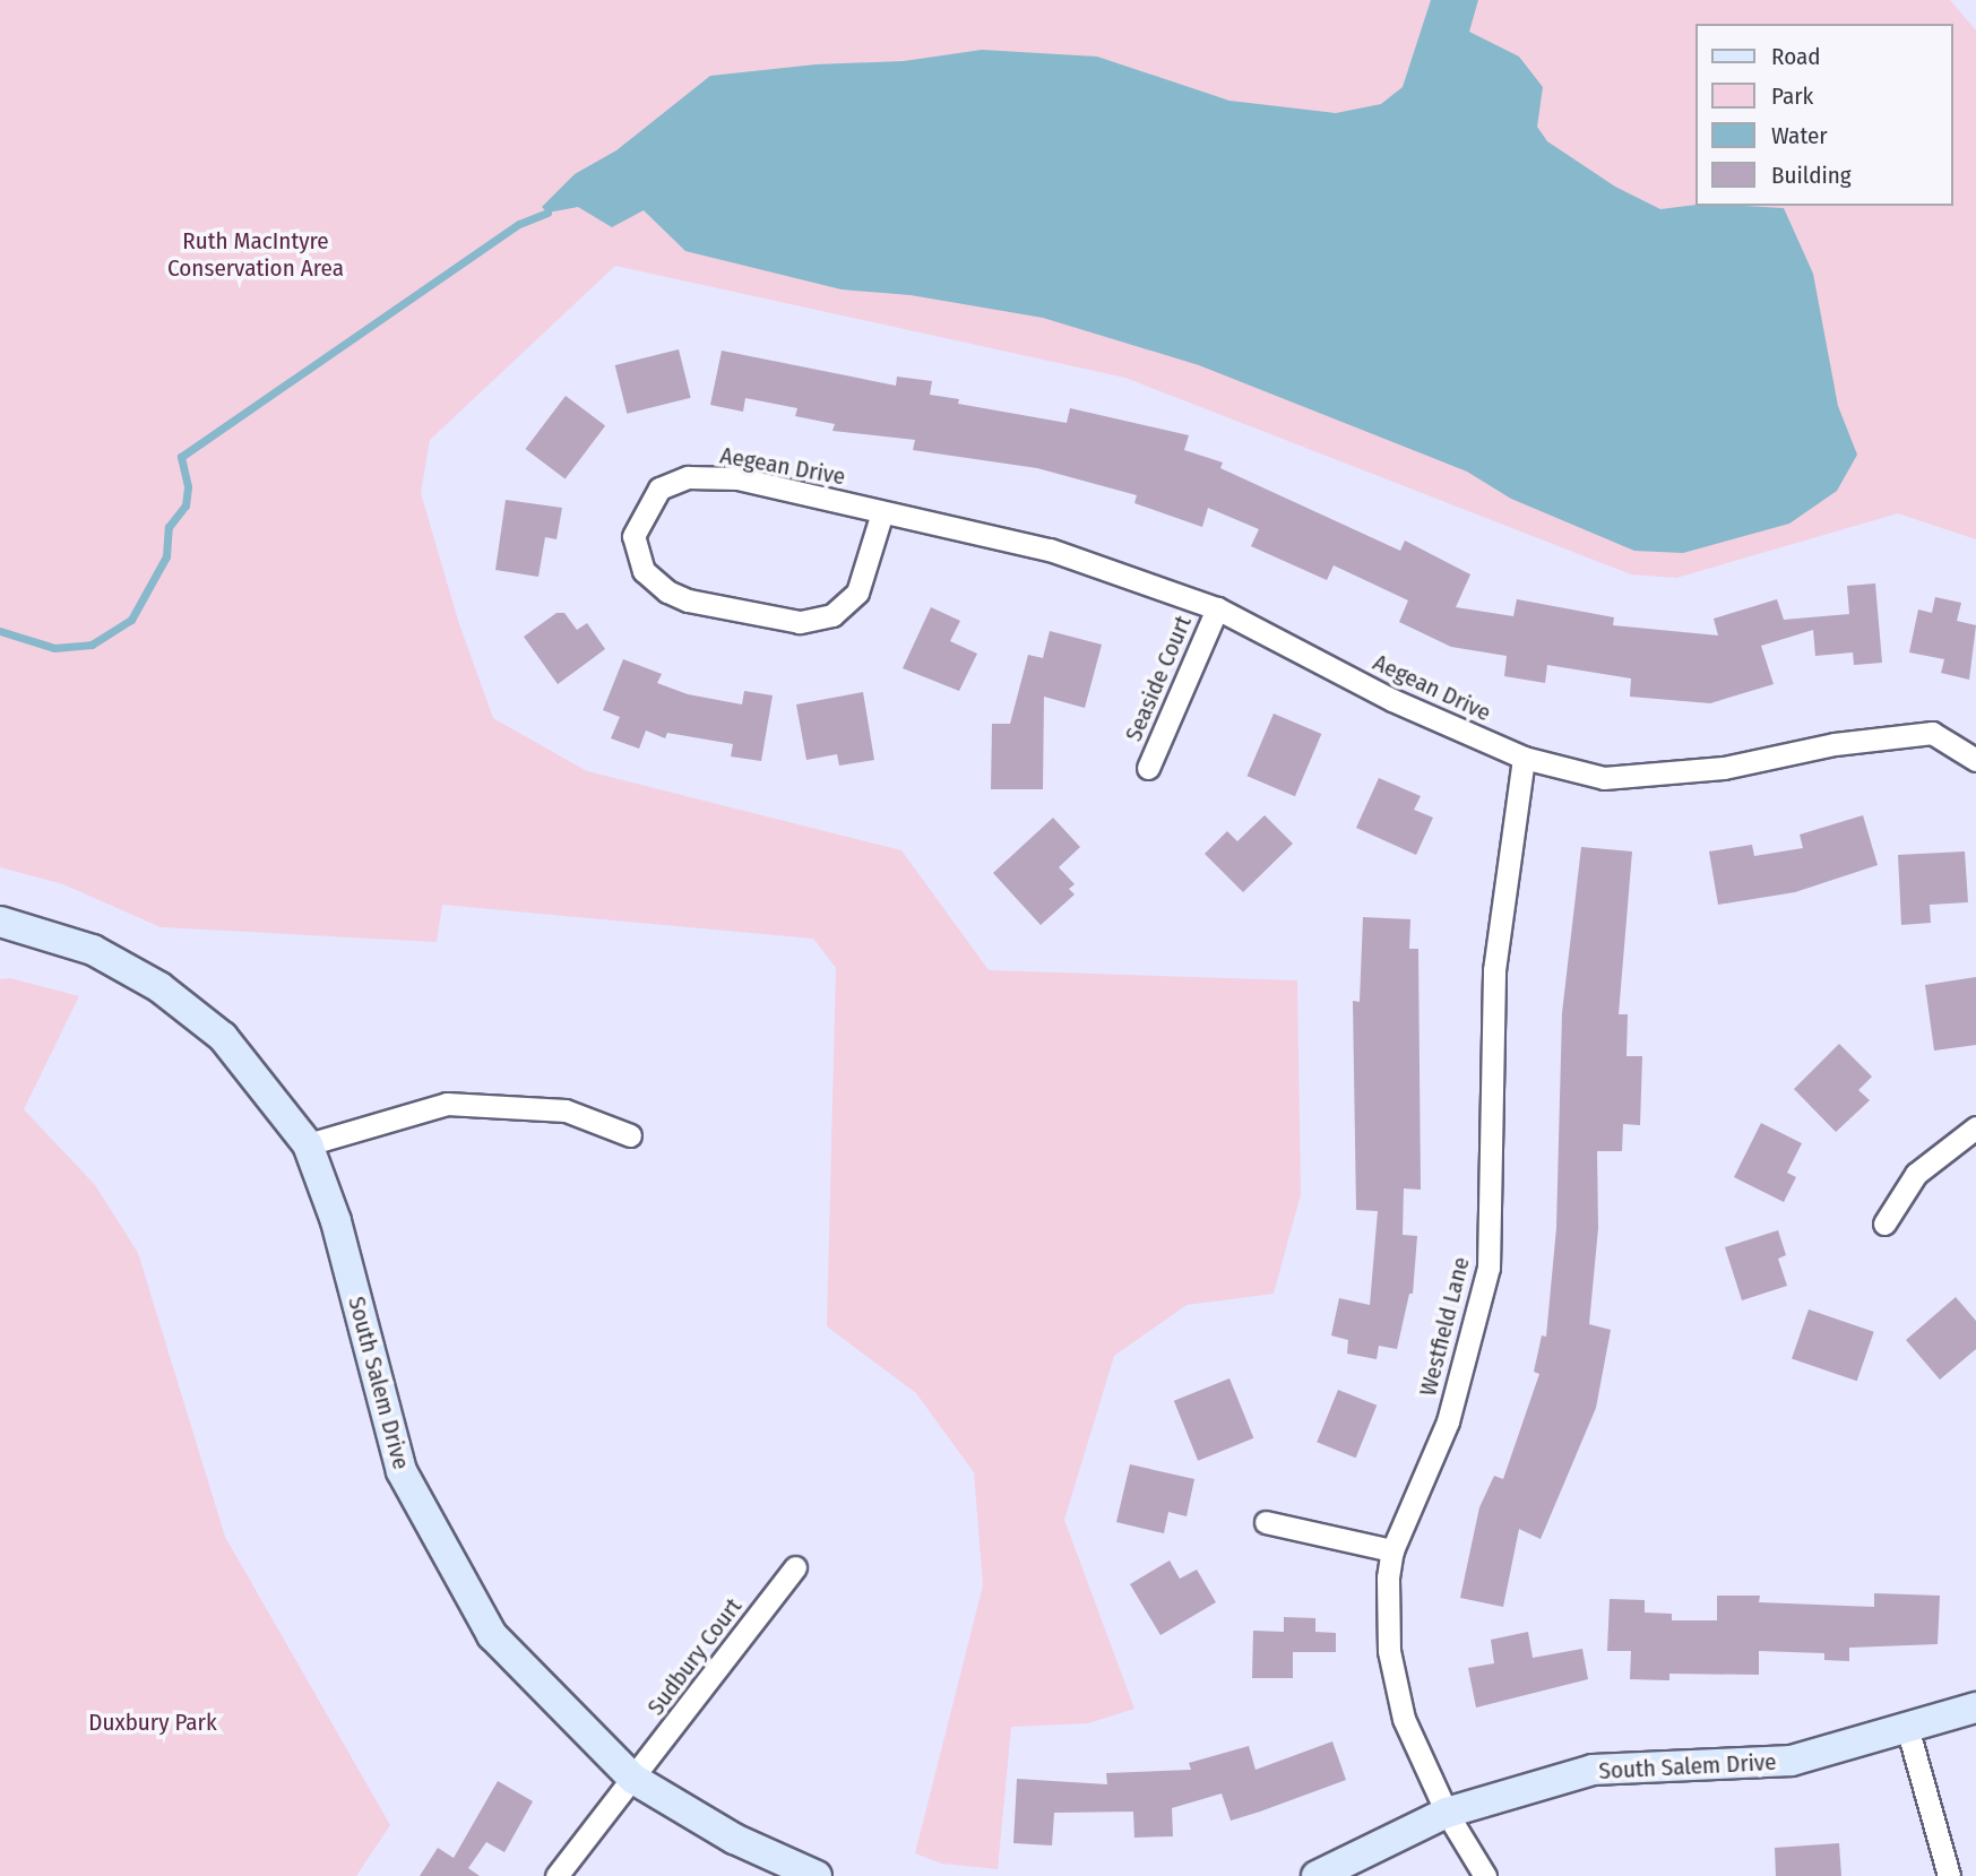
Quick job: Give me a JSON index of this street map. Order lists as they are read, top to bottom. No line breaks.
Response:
{"streets":{"street":["Aegean Drive","Seaside Court","Westfield Lane","South Salem Drive","Sudbury Court"]},"crossings":[["Aegean Drive","Seaside Court"],["Aegean Drive","Westfield Lane"],["Westfield Lane","South Salem Drive"],["South Salem Drive","Sudbury Court"]],"parks":["Ruth MacIntyre Conservation Area","Duxbury Park"],"legend":["Road","Park","Water","Building"]}
